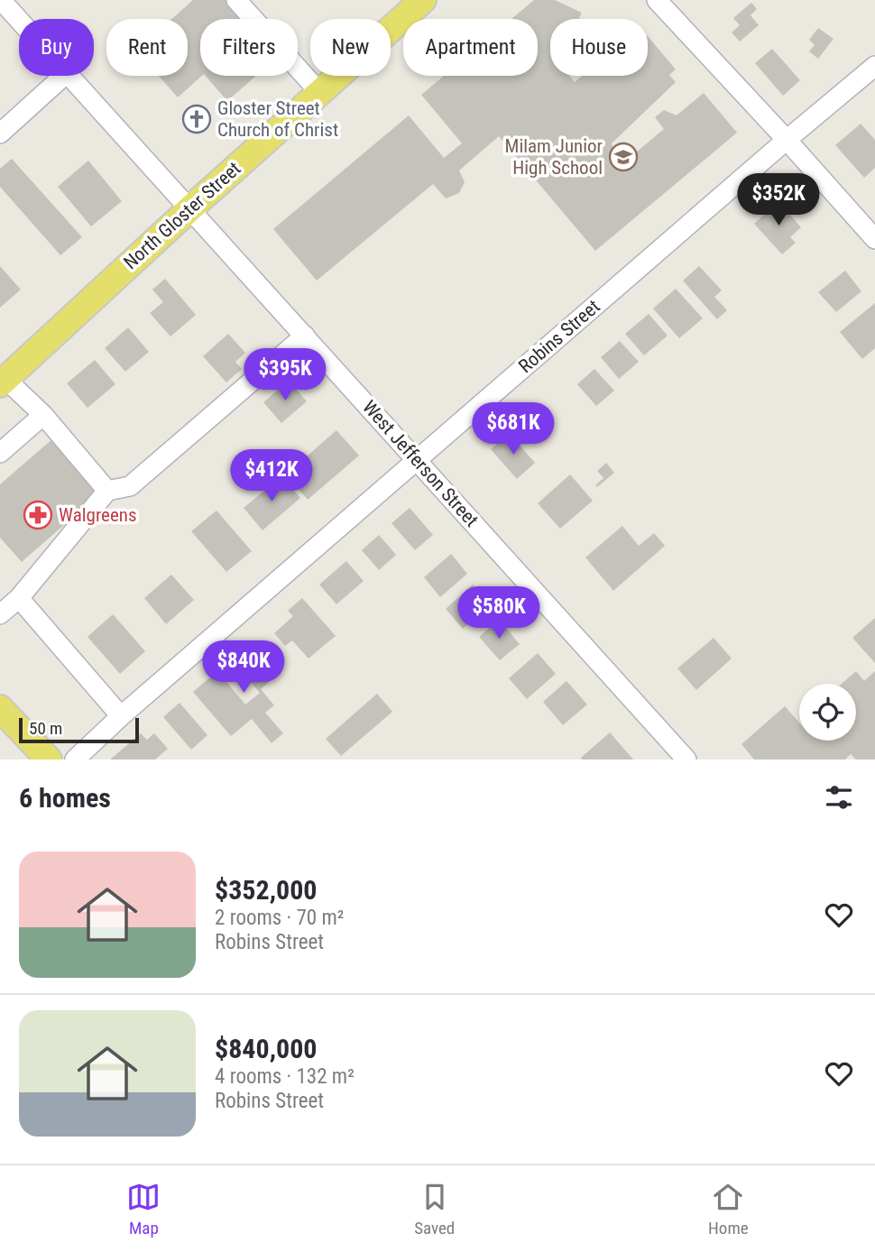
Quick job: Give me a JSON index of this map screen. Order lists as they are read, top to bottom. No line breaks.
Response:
{"streets":{"main road":["North Gloster Street"],"street":["Robins Street","West Jefferson Street"]},"crossings":[["North Gloster Street","West Jefferson Street"],["Robins Street","West Jefferson Street"]],"places":{"church":["Gloster Street Church of Christ"],"school or university":["Milam Junior High School"],"pharmacy":["Walgreens"]},"scale_bar":"50 m","page":{"chip":["Buy","Rent","Filters","New","Apartment","House"],"price":["$352K","$395K","$681K","$412K","$580K","$840K"],"scale":"50 m","heading":"6 homes","list":[{"name":"$352,000","note":"2 rooms · 70 m² · Robins Street"},{"name":"$840,000","note":"4 rooms · 132 m² · Robins Street"}],"tabs":["Map","Saved","Home"]}}
